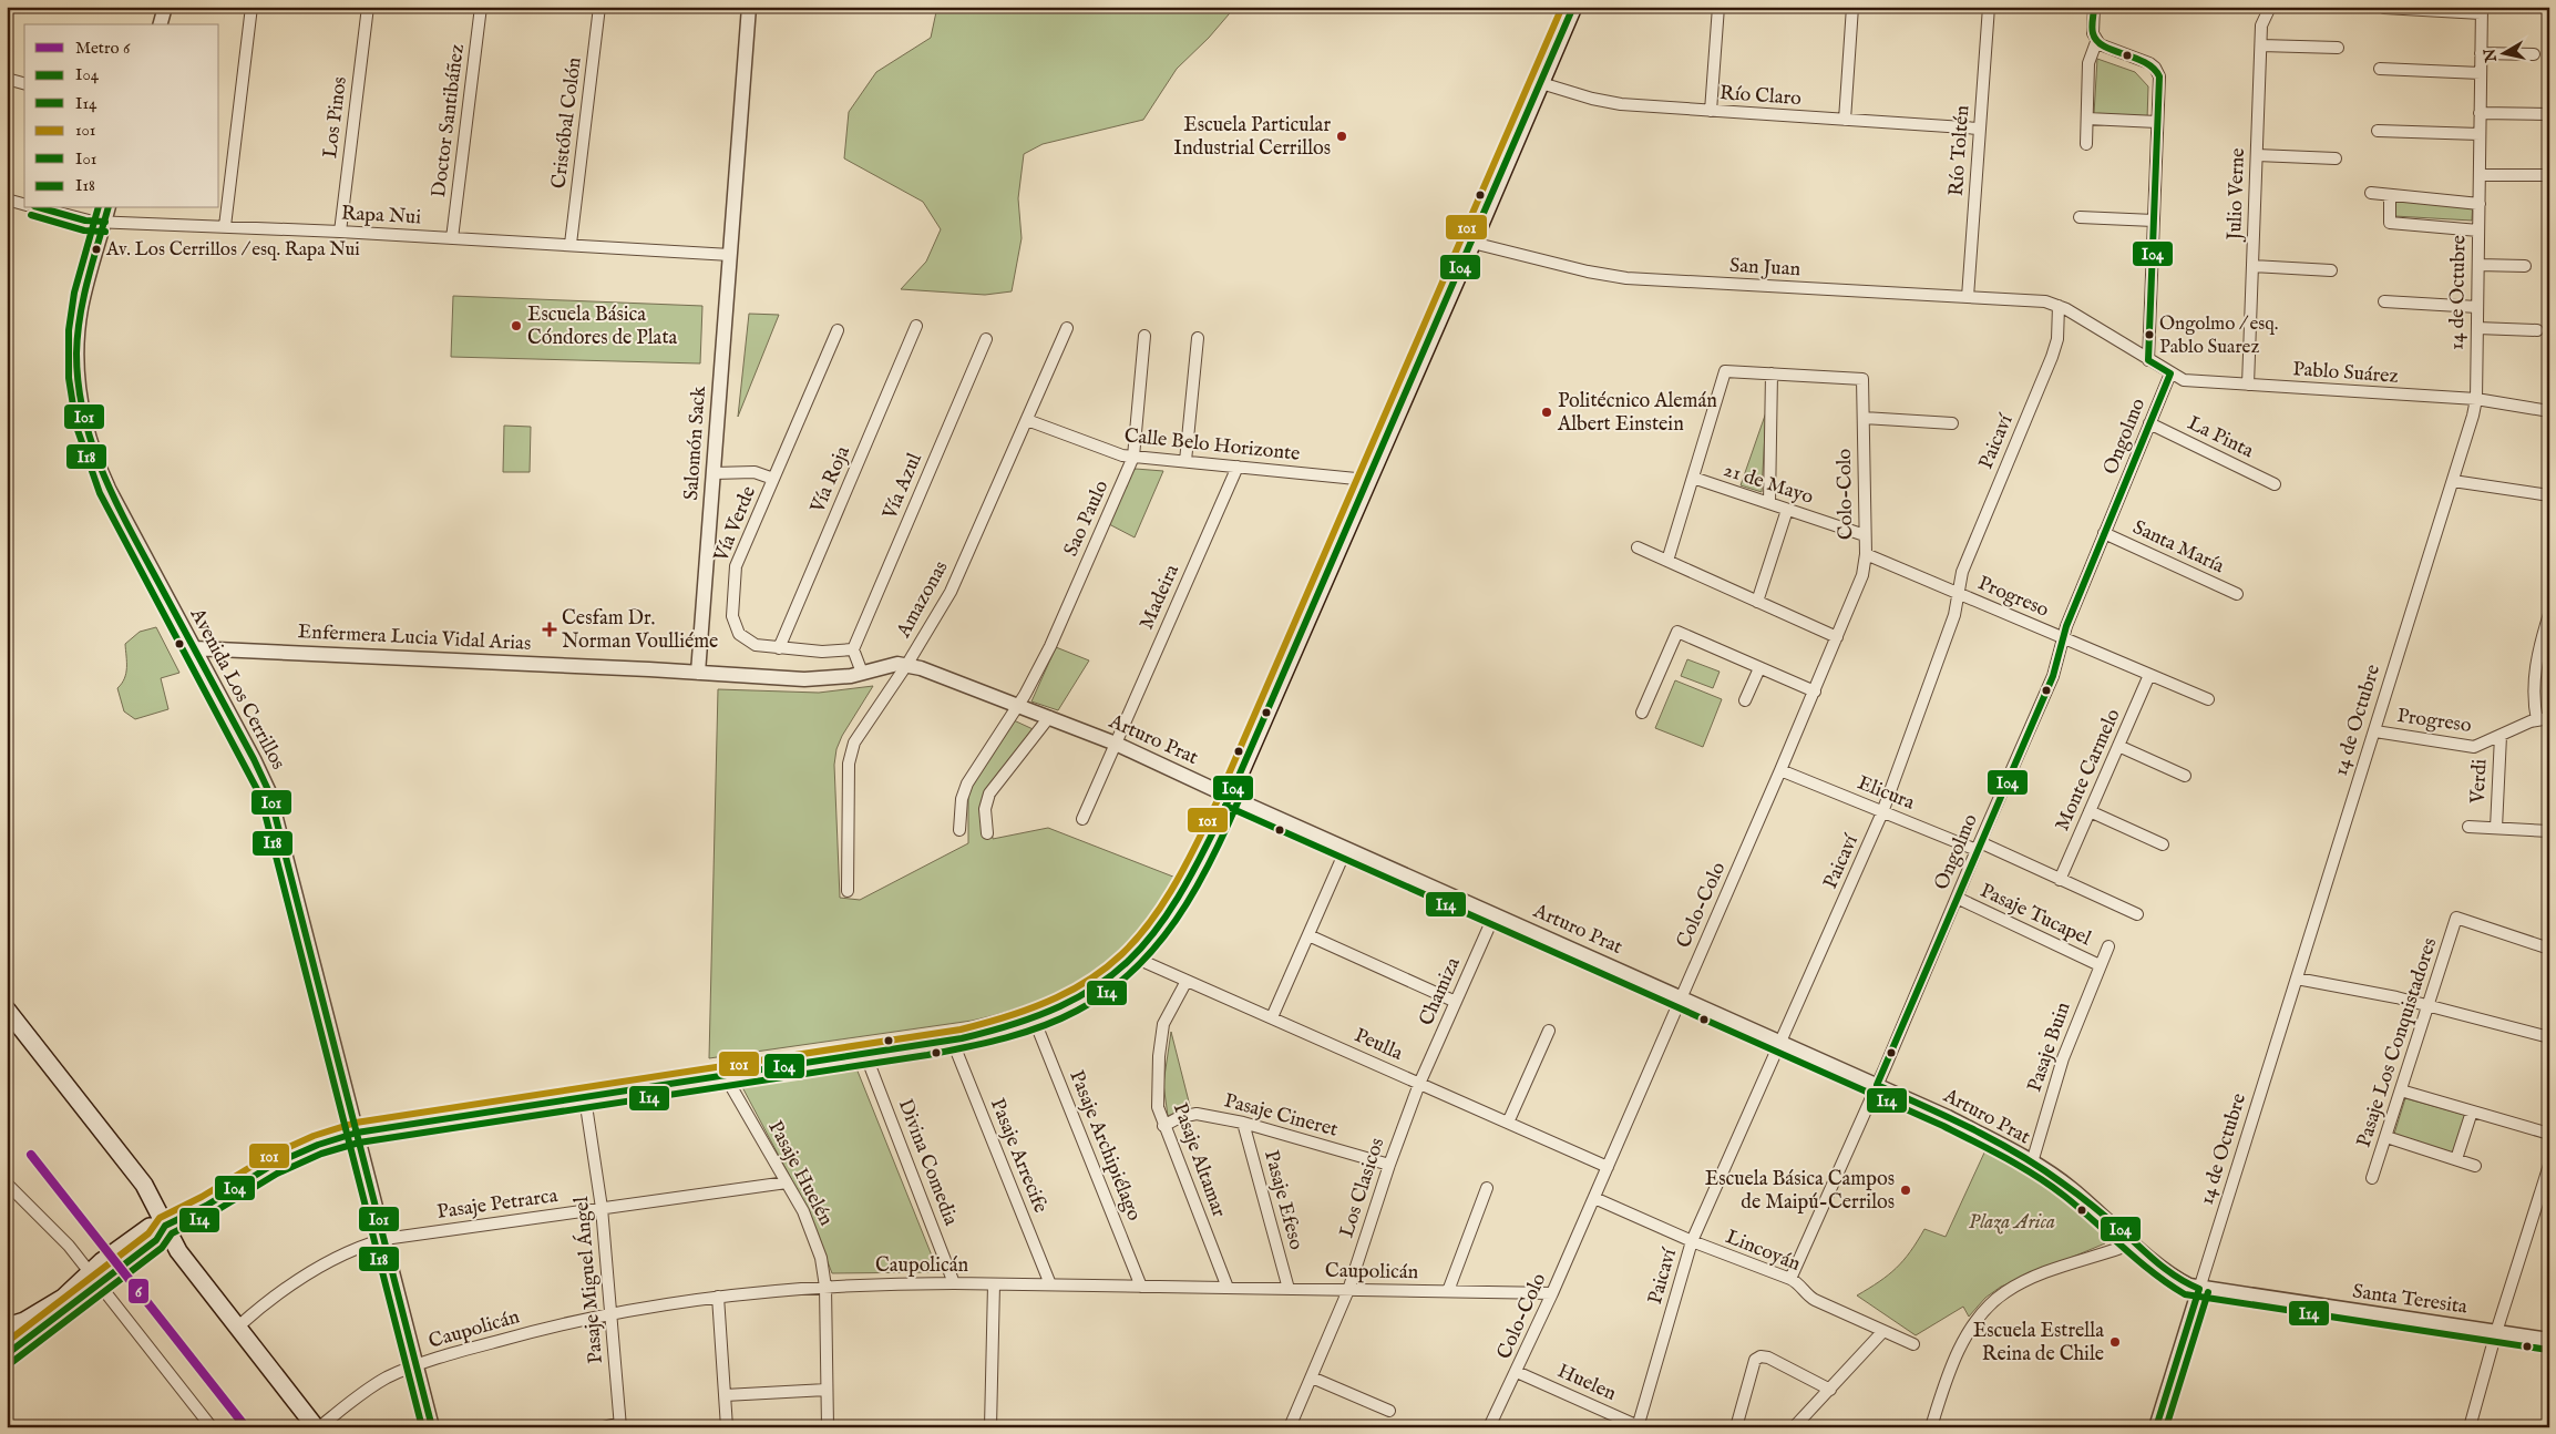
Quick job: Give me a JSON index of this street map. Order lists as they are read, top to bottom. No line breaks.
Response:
{"streets":{"street":["Río Claro","Los Pinos","Doctor Santibáñez","Cristóbal Colón","Río Toltén","Julio Verne","Rapa Nui","San Juan","14 de Octubre","Pablo Suárez","Ongolmo","La Pinta","Paicaví","Salomón Sack","Calle Belo Horizonte","Vía Roja","21 de Mayo","Vía Azul","Colo-Colo","Sao Paulo","Vía Verde","Santa María","Madeira","Progreso","Amazonas","Enfermera Lucia Vidal Arias","Avenida Los Cerrillos","Arturo Prat","Monte Carmelo","Verdi","Elicura","Pasaje Tucapel","Chamiza","Pasaje Los Conquistadores","Peulla","Pasaje Buin","Pasaje Cineret","Pasaje Archipiélago","Pasaje Arrecife","Pasaje Altamar","Divina Comedia","Pasaje Huelén","Los Clasicos","Pasaje Efeso","Pasaje Petrarca","Lincoyán","Caupolicán","Pasaje Miguel Ángel","Santa Teresita","Huelen"]},"crossings":[["Río Claro","Río Toltén"],["Los Pinos","Rapa Nui"],["Doctor Santibáñez","Rapa Nui"],["Cristóbal Colón","Rapa Nui"],["Río Toltén","San Juan"],["Julio Verne","Pablo Suárez"],["Rapa Nui","Salomón Sack"],["Rapa Nui","Avenida Los Cerrillos"],["San Juan","Pablo Suárez"],["San Juan","Paicaví"],["14 de Octubre","Pablo Suárez"],["14 de Octubre","Progreso"],["14 de Octubre","Arturo Prat"],["14 de Octubre","Santa Teresita"],["Pablo Suárez","Ongolmo"],["Pablo Suárez","Paicaví"],["Ongolmo","La Pinta"],["Ongolmo","Santa María"],["Ongolmo","Progreso"],["Ongolmo","Arturo Prat"],["Ongolmo","Elicura"],["Ongolmo","Pasaje Tucapel"],["Ongolmo","Lincoyán"],["Paicaví","Progreso"],["Paicaví","Arturo Prat"],["Paicaví","Elicura"],["Paicaví","Lincoyán"],["Paicaví","Huelen"],["Salomón Sack","Enfermera Lucia Vidal Arias"],["Calle Belo Horizonte","Sao Paulo"],["Calle Belo Horizonte","Madeira"],["Calle Belo Horizonte","Amazonas"],["Vía Roja","Vía Verde"],["21 de Mayo","Colo-Colo"],["Vía Azul","Vía Verde"],["Colo-Colo","Progreso"],["Colo-Colo","Arturo Prat"],["Colo-Colo","Elicura"],["Colo-Colo","Peulla"],["Colo-Colo","Lincoyán"],["Colo-Colo","Caupolicán"],["Colo-Colo","Huelen"],["Sao Paulo","Arturo Prat"],["Madeira","Arturo Prat"],["Progreso","Monte Carmelo"],["Progreso","Verdi"],["Amazonas","Arturo Prat"],["Enfermera Lucia Vidal Arias","Avenida Los Cerrillos"],["Avenida Los Cerrillos","Pasaje Petrarca"],["Avenida Los Cerrillos","Caupolicán"],["Arturo Prat","Chamiza"],["Arturo Prat","Pasaje Buin"],["Arturo Prat","Santa Teresita"],["Monte Carmelo","Elicura"],["Pasaje Tucapel","Pasaje Buin"],["Chamiza","Peulla"],["Chamiza","Los Clasicos"],["Peulla","Pasaje Altamar"],["Peulla","Los Clasicos"],["Pasaje Cineret","Pasaje Altamar"],["Pasaje Cineret","Los Clasicos"],["Pasaje Cineret","Pasaje Efeso"],["Pasaje Archipiélago","Caupolicán"],["Pasaje Arrecife","Caupolicán"],["Pasaje Altamar","Caupolicán"],["Divina Comedia","Caupolicán"],["Pasaje Huelén","Pasaje Petrarca"],["Pasaje Huelén","Caupolicán"],["Los Clasicos","Caupolicán"],["Pasaje Efeso","Caupolicán"],["Pasaje Petrarca","Pasaje Miguel Ángel"],["Caupolicán","Pasaje Miguel Ángel"]],"parks":["Plaza Arica"],"places":{"other":["Escuela Particular Industrial Cerrillos","Av. Los Cerrillos / esq. Rapa Nui","Escuela Básica Cóndores de Plata","Ongolmo / esq. Pablo Suarez","Politécnico Alemán Albert Einstein","Escuela Básica Campos de Maipú-Cerrilos","Escuela Estrella Reina de Chile"],"health":["Cesfam Dr. Norman Voulliéme"]},"lines":["transit line I04","transit line 101","transit line I01","transit line I18","transit line I14","metro line 6"],"legend":["Metro 6","I04","I14","101","I01","I18"],"north":"left"}
